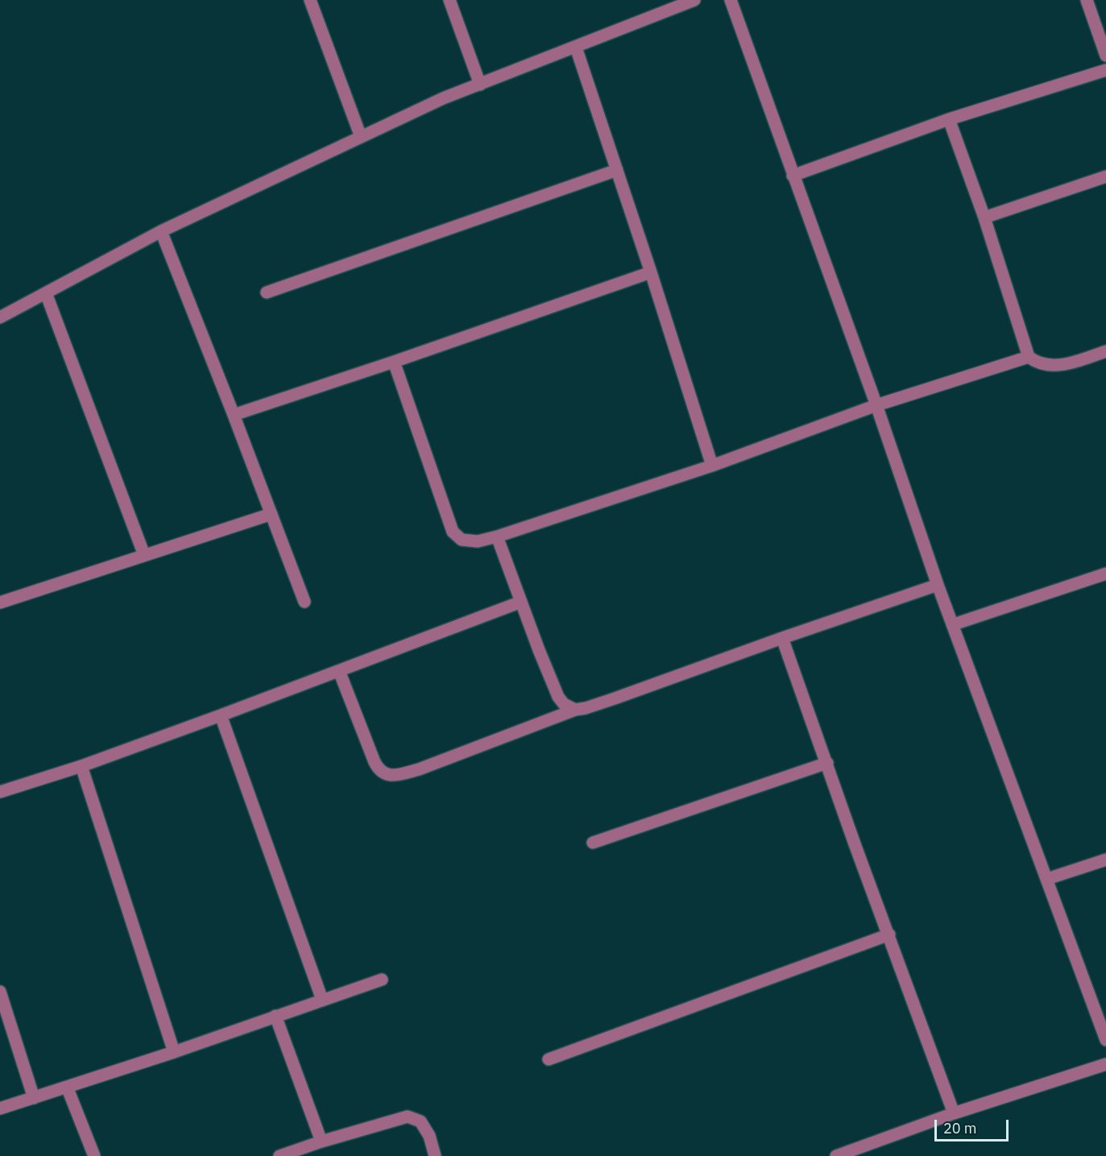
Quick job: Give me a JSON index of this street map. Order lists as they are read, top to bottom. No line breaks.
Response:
{"scale_bar":"20 m"}
